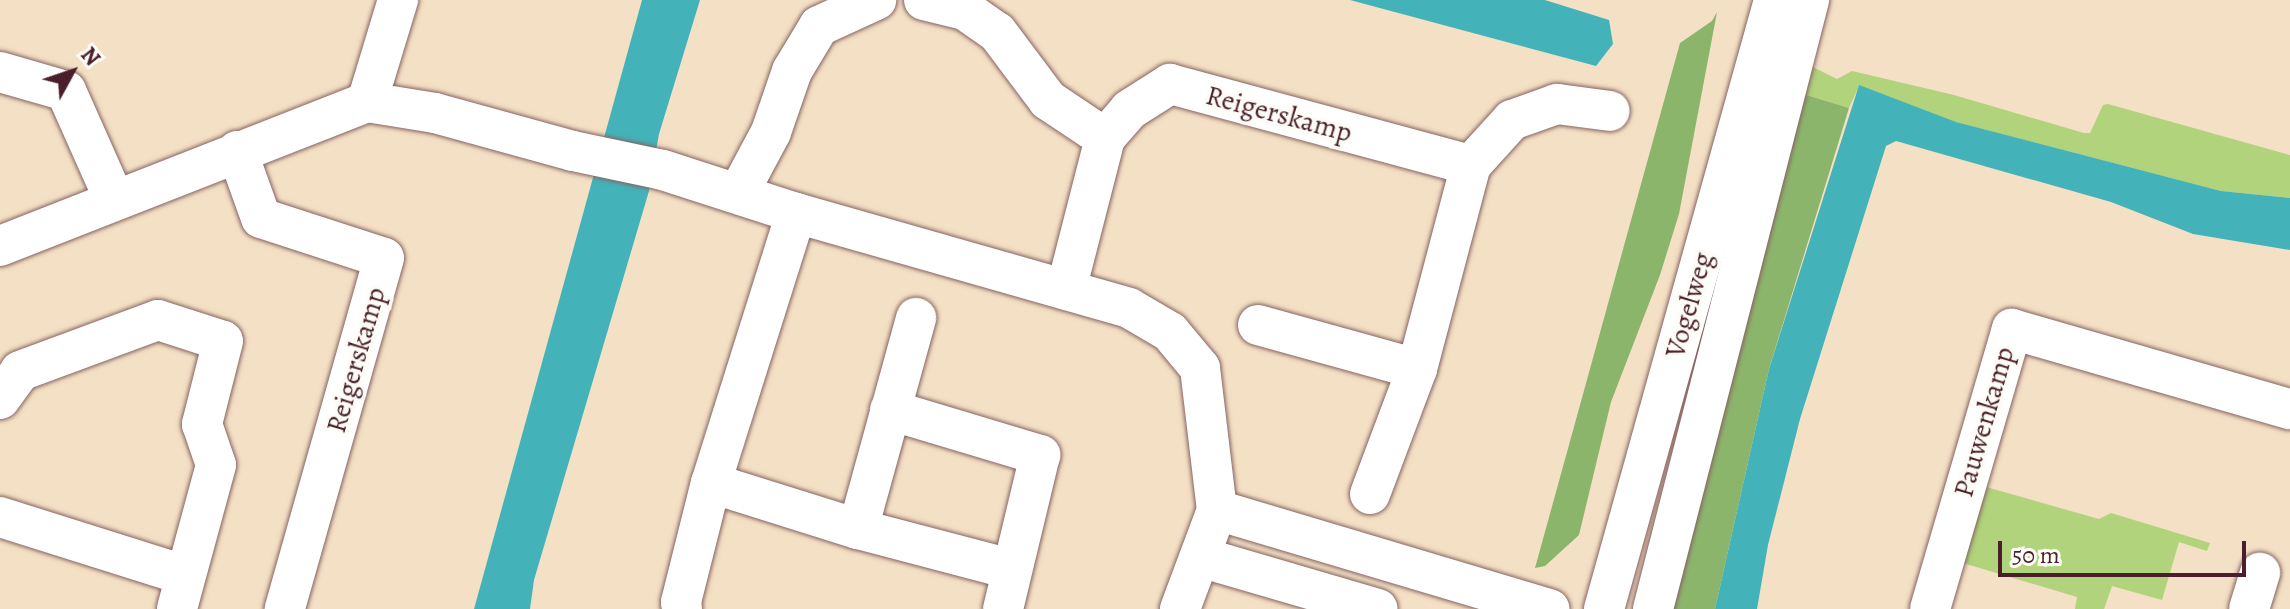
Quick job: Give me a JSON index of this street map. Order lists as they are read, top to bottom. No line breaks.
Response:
{"streets":{"street":["Reigerskamp","Vogelweg","Pauwenkamp"]},"scale_bar":"50 m","north":"top right"}
